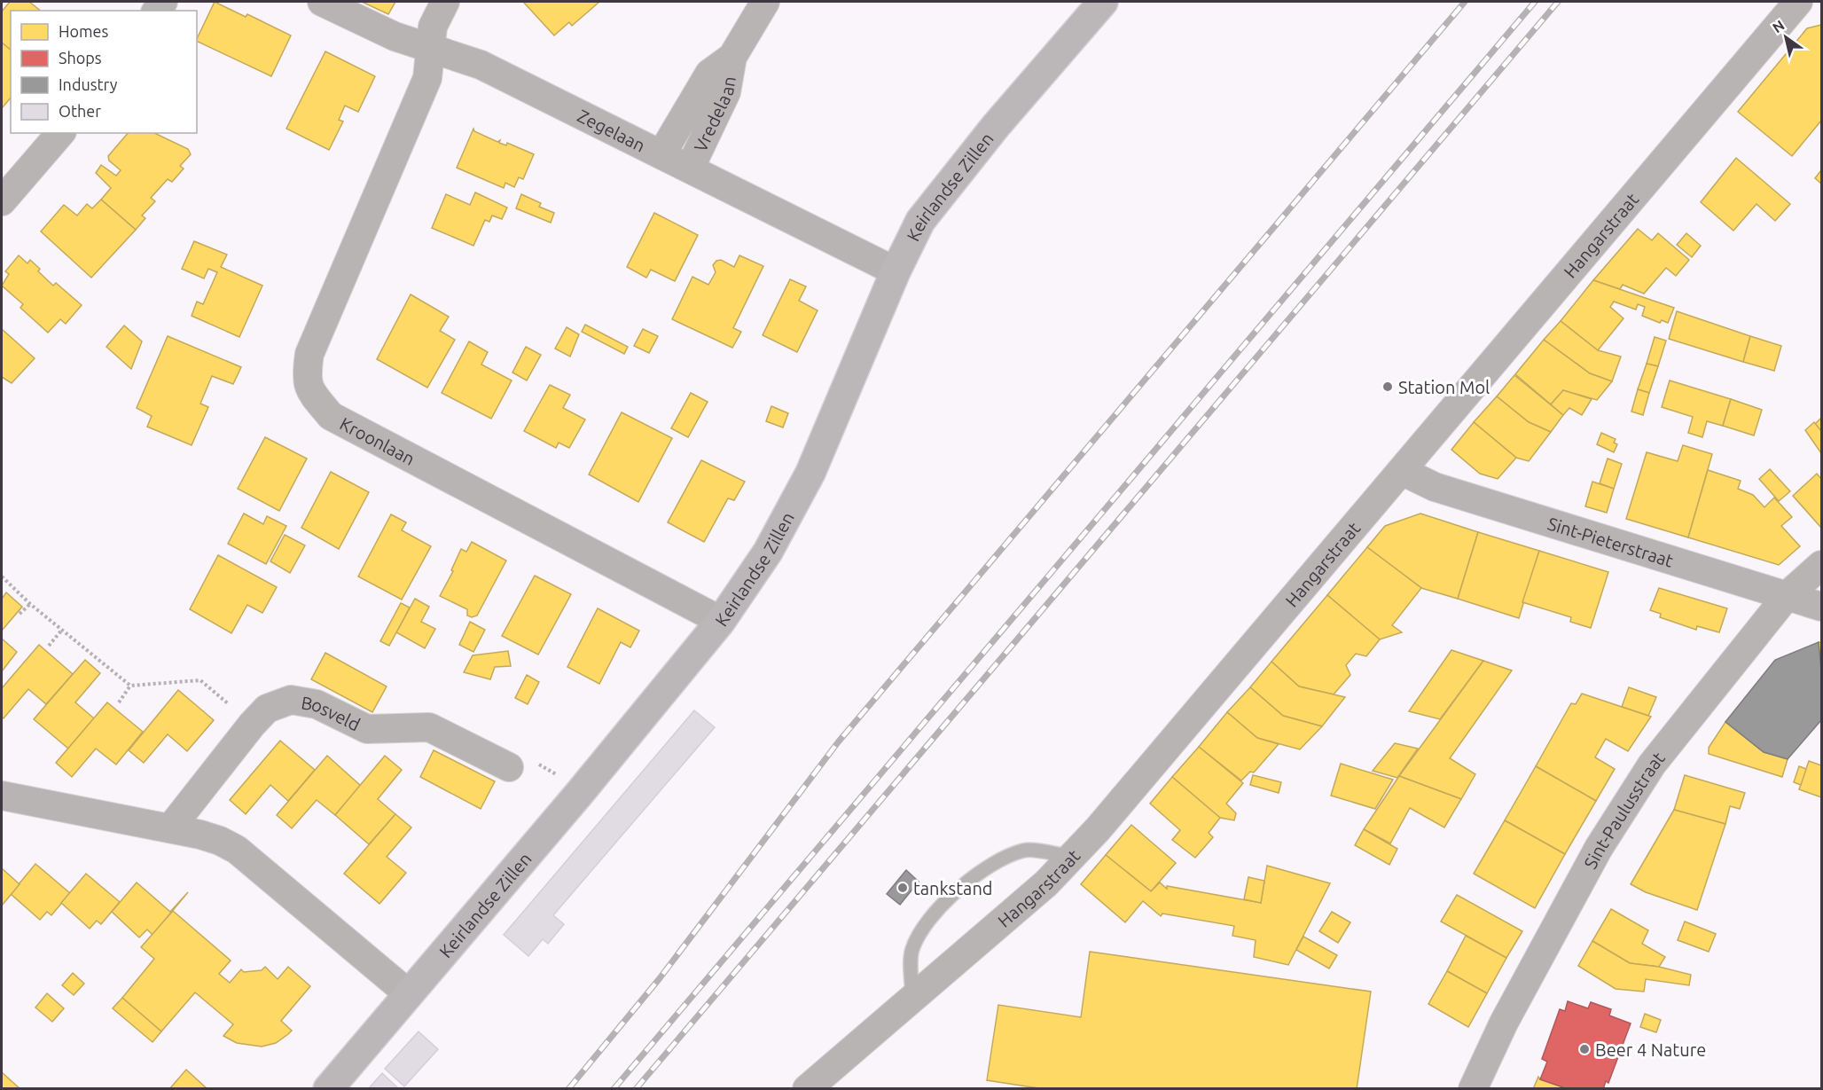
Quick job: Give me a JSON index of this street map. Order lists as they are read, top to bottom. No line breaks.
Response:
{"streets":{"main road":["Keirlandse Zillen"],"street":["Vredelaan","Zegelaan","Hangarstraat","Kroonlaan","Sint-Pieterstraat","Bosveld","Sint-Paulusstraat"]},"crossings":[["Vredelaan","Zegelaan"],["Zegelaan","Keirlandse Zillen"],["Zegelaan","Kroonlaan"],["Keirlandse Zillen","Kroonlaan"],["Hangarstraat","Sint-Pieterstraat"],["Sint-Pieterstraat","Sint-Paulusstraat"]],"places":["Station Mol","tankstand","Beer 4 Nature"],"legend":["Homes","Shops","Industry","Other"],"north":"top left"}
